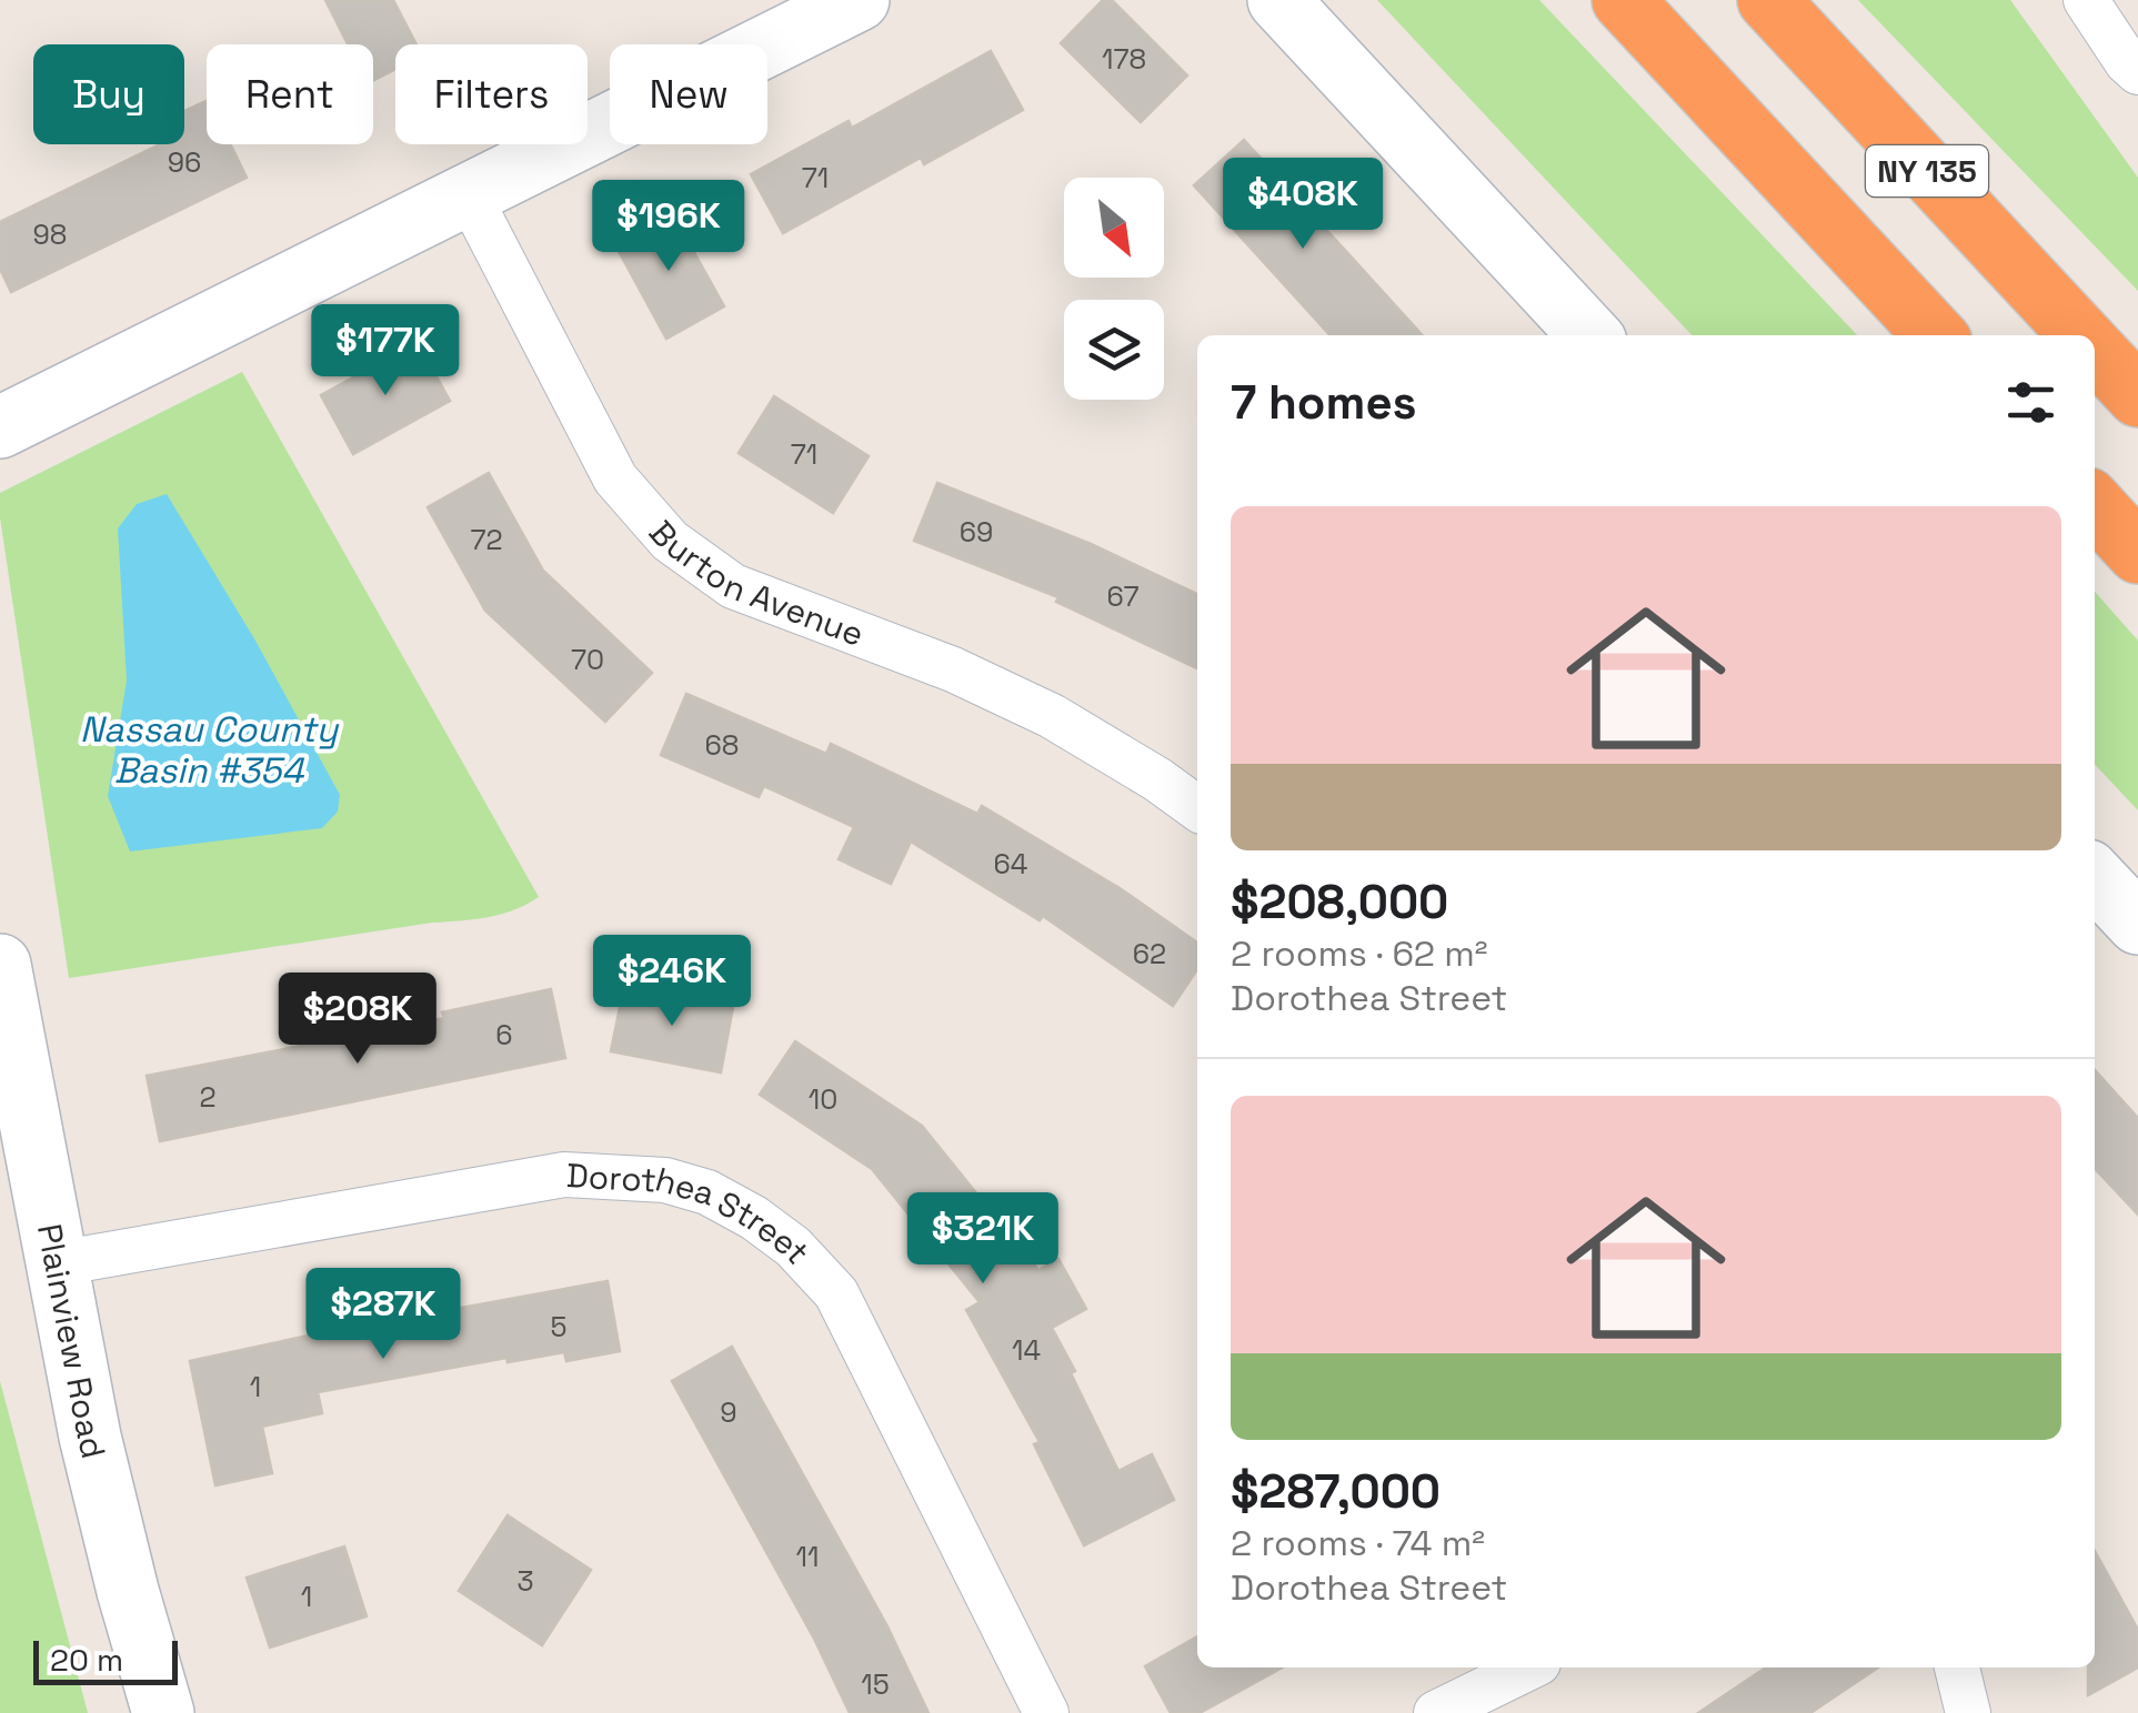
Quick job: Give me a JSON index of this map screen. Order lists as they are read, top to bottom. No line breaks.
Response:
{"streets":{"highway":["NY 135"],"street":["Burton Avenue","Dorothea Street","Plainview Road"]},"crossings":[["Dorothea Street","Plainview Road"]],"water":["Nassau County Basin #354"],"house_numbers":["178","96","71","98","71","69","72","67","70","68","64","62","6","2","10","5","14","1","9","11","3","1","15"],"scale_bar":"20 m","north":"bottom right","page":{"chip":["Buy","Rent","Filters","New"],"price":["$408K","$196K","$177K","$246K","$208K","$321K","$287K"],"heading":"7 homes","list":[{"name":"$208,000","note":"2 rooms · 62 m² · Dorothea Street"},{"name":"$287,000","note":"2 rooms · 74 m² · Dorothea Street"}],"scale":"20 m"}}
